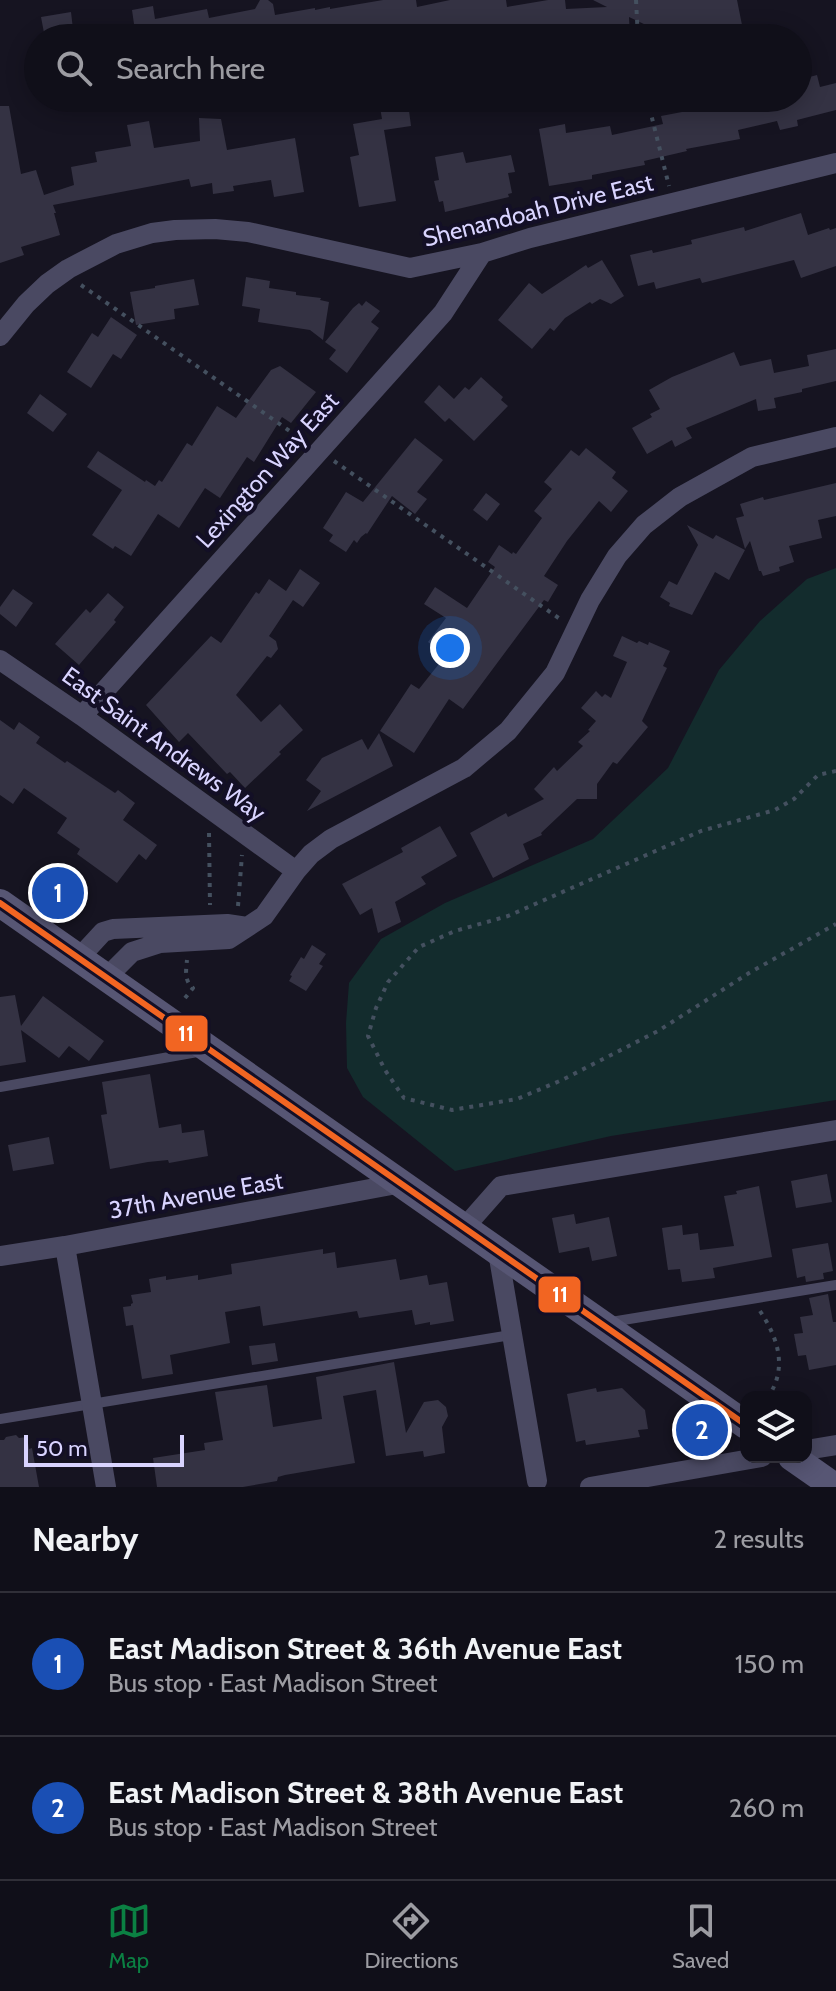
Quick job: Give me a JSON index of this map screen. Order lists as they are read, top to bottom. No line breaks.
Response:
{"streets":{"street":["Shenandoah Drive East","Lexington Way East","East Saint Andrews Way","37th Avenue East"]},"crossings":[["Shenandoah Drive East","Lexington Way East"],["Lexington Way East","East Saint Andrews Way"]],"lines":["transit line 11"],"scale_bar":"50 m","page":{"search":"Search here","pins":["1","2"],"scale":"50 m","heading":["Nearby","2 results"],"list":[{"mark":"1","name":"East Madison Street & 36th Avenue East","note":"Bus stop · East Madison Street","value":"150 m"},{"mark":"2","name":"East Madison Street & 38th Avenue East","note":"Bus stop · East Madison Street","value":"260 m"}],"nav":["Map","Directions","Saved"]}}
